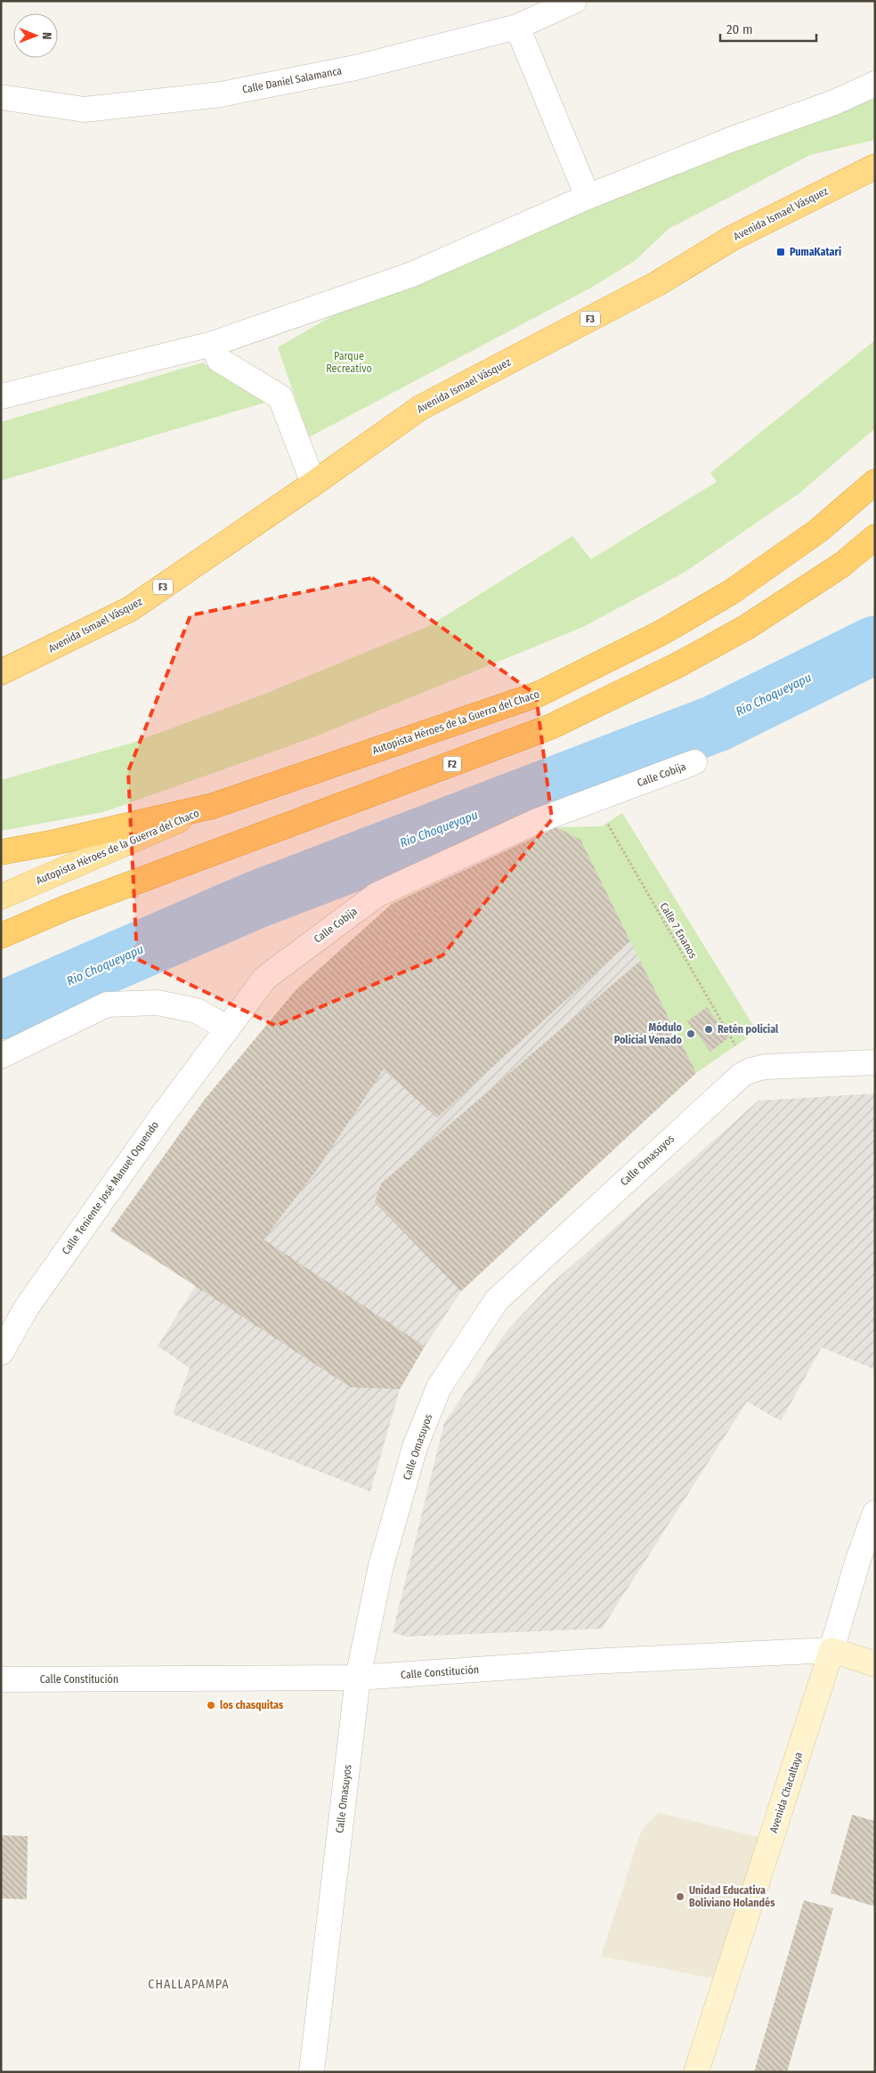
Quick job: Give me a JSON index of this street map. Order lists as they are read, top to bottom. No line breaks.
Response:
{"streets":{"highway":["Avenida Ismael Vásquez","F3","Autopista Héroes de la Guerra del Chaco","F2"],"main road":["Calle Constitución","Avenida Chacaltaya"],"street":["Calle Daniel Salamanca","Calle Cobija","Calle Omasuyos","Calle Teniente José Manuel Oquendo"],"path":["Calle 7 Enanos"]},"crossings":[["Calle Cobija","Calle 7 Enanos"],["Calle Cobija","Calle Teniente José Manuel Oquendo"],["Calle 7 Enanos","Calle Omasuyos"],["Calle Omasuyos","Calle Constitución"],["Calle Constitución","Avenida Chacaltaya"]],"districts":["CHALLAPAMPA"],"water":["Río Choqueyapu"],"parks":["Parque Recreativo"],"places":{"transit":["PumaKatari"],"other":["Retén policial","Módulo Policial Venado","los chasquitas","Unidad Educativa Boliviano Holandés"]},"scale_bar":"20 m","north":"right"}
